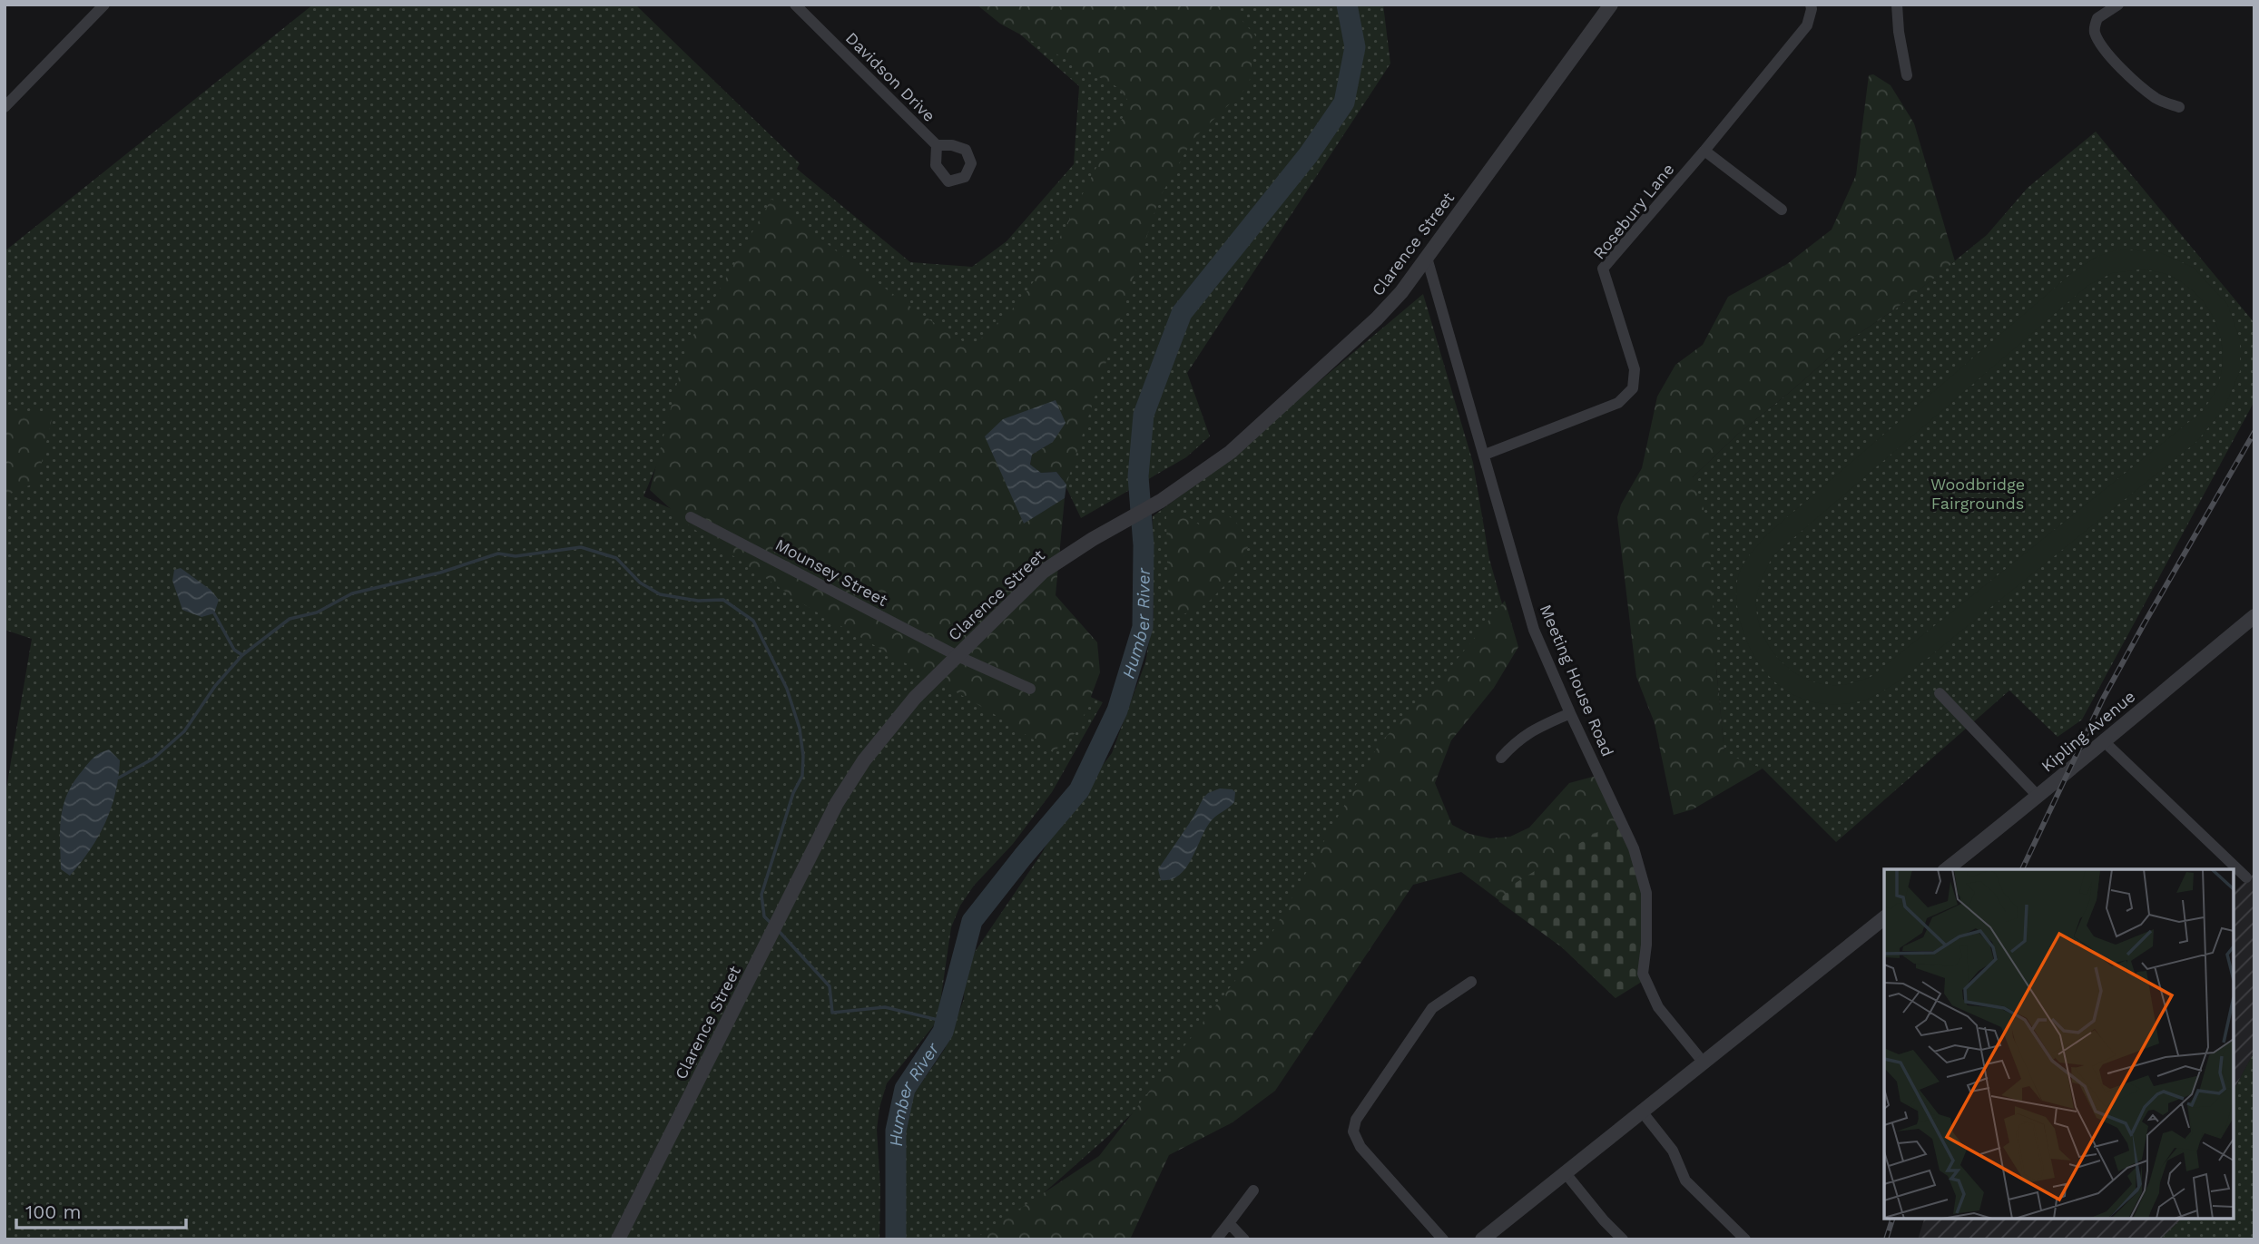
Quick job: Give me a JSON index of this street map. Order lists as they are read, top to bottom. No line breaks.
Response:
{"streets":{"street":["Davidson Drive","Rosebury Lane","Clarence Street","Mounsey Street","Meeting House Road","Kipling Avenue"]},"crossings":[["Rosebury Lane","Meeting House Road"],["Clarence Street","Mounsey Street"],["Clarence Street","Meeting House Road"]],"water":["Humber River"],"parks":["Woodbridge Fairgrounds"],"scale_bar":"100 m"}
